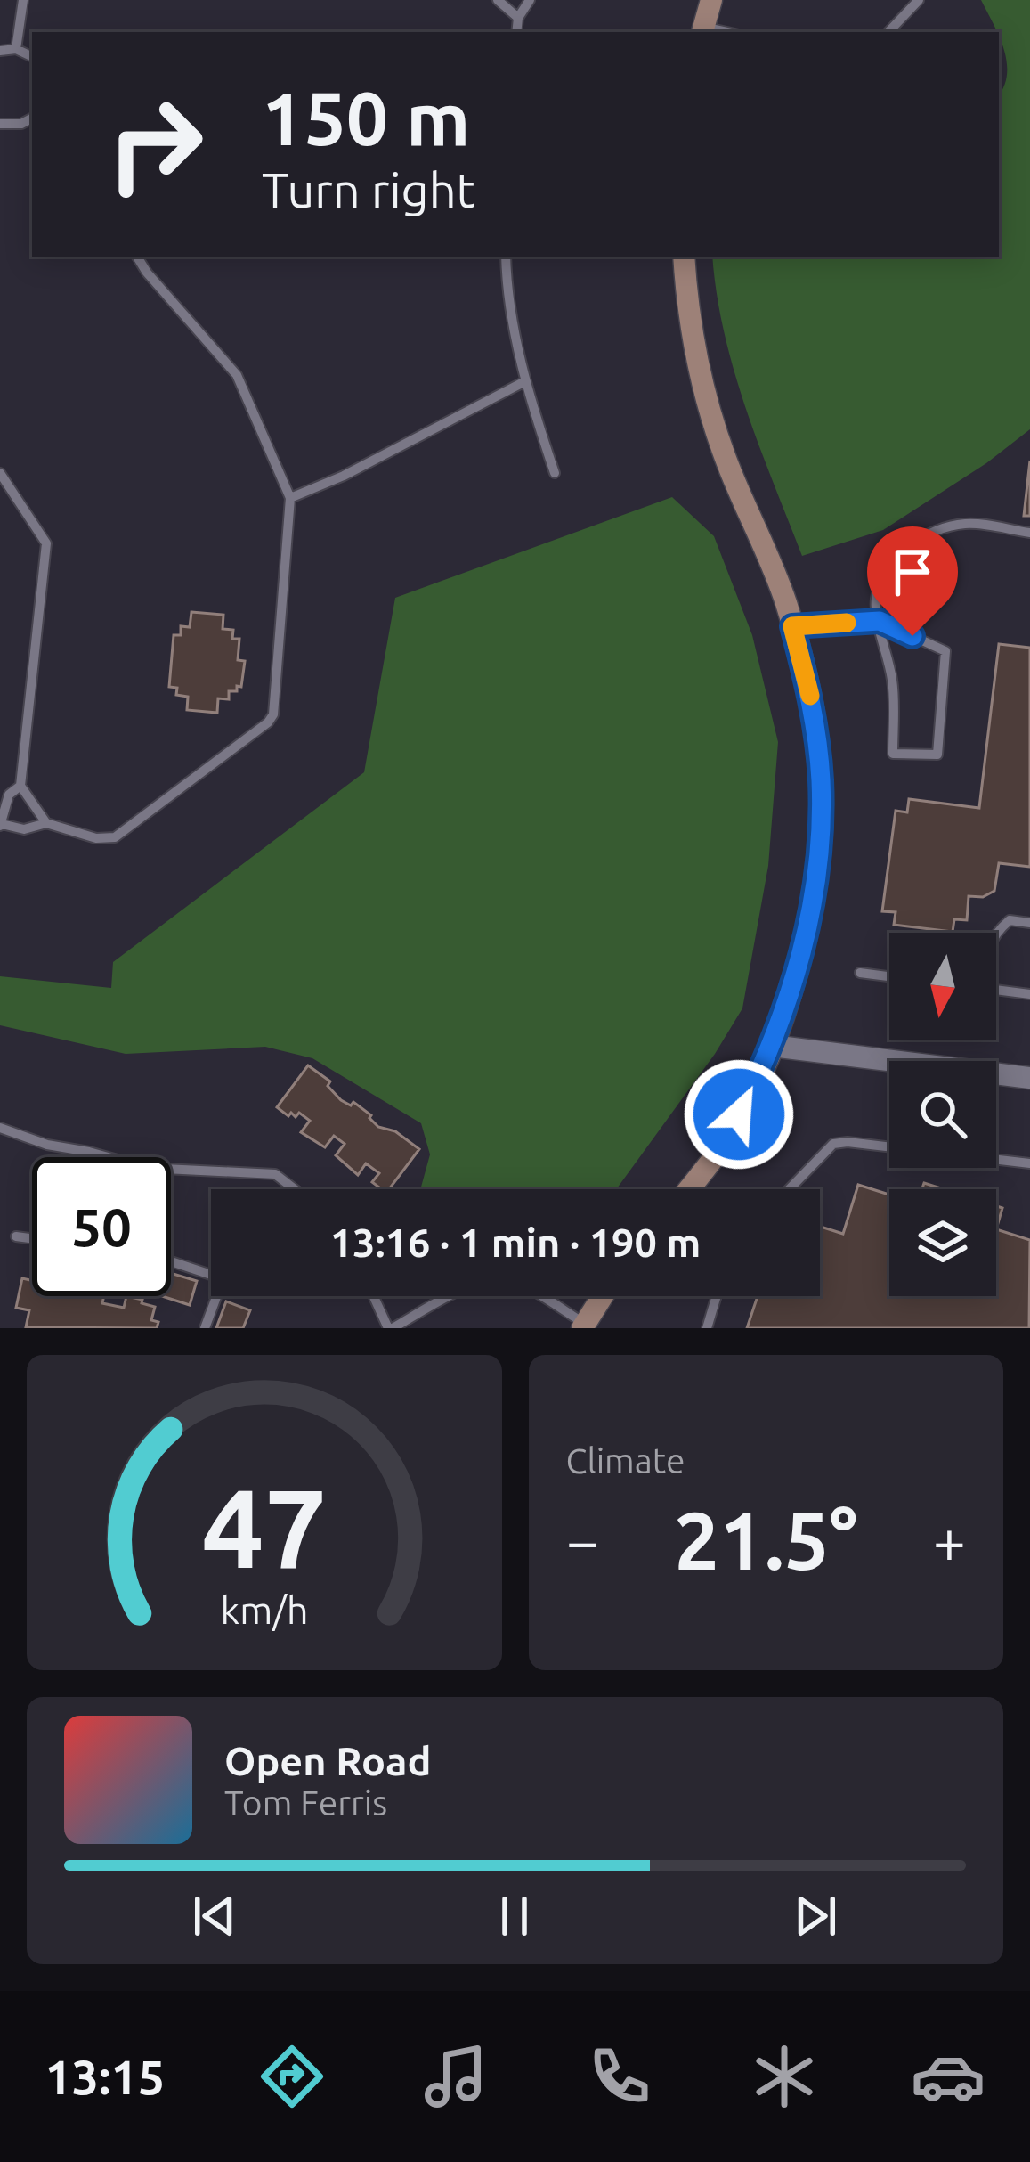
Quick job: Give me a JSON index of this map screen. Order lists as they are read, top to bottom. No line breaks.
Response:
{"north":"bottom","page":{"turn":["150 m","Turn right"],"limit":"50","trip":"13:16 · 1 min · 190 m","tile":"Climate","heat":["−","21.5°","+"],"song":["Open Road","Tom Ferris"],"tabs":"13:15","gauge":["47","km/h"]}}
